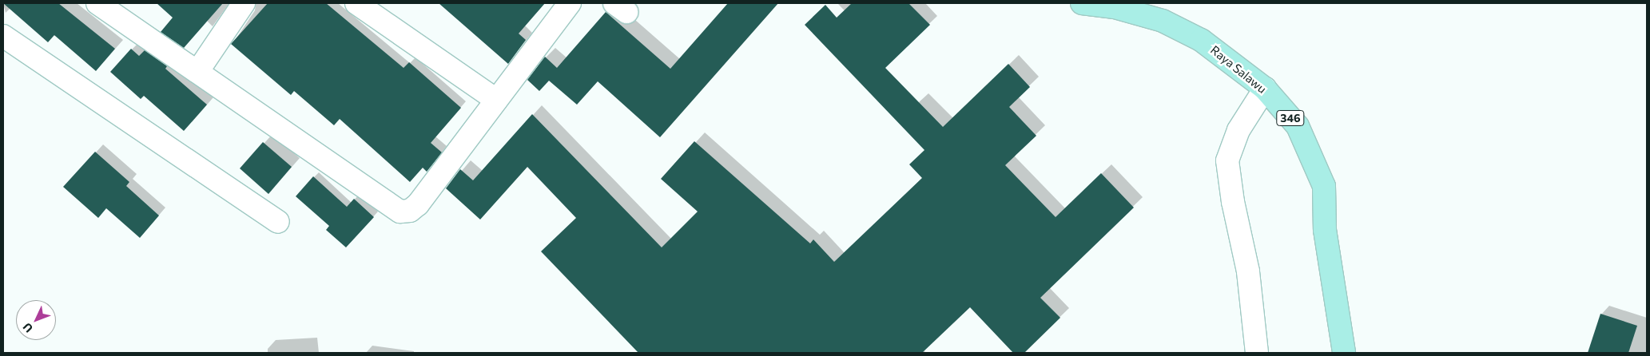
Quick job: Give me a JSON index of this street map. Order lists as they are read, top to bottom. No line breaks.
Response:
{"streets":{"main road":["Raya Salawu","346"]},"north":"bottom left"}
